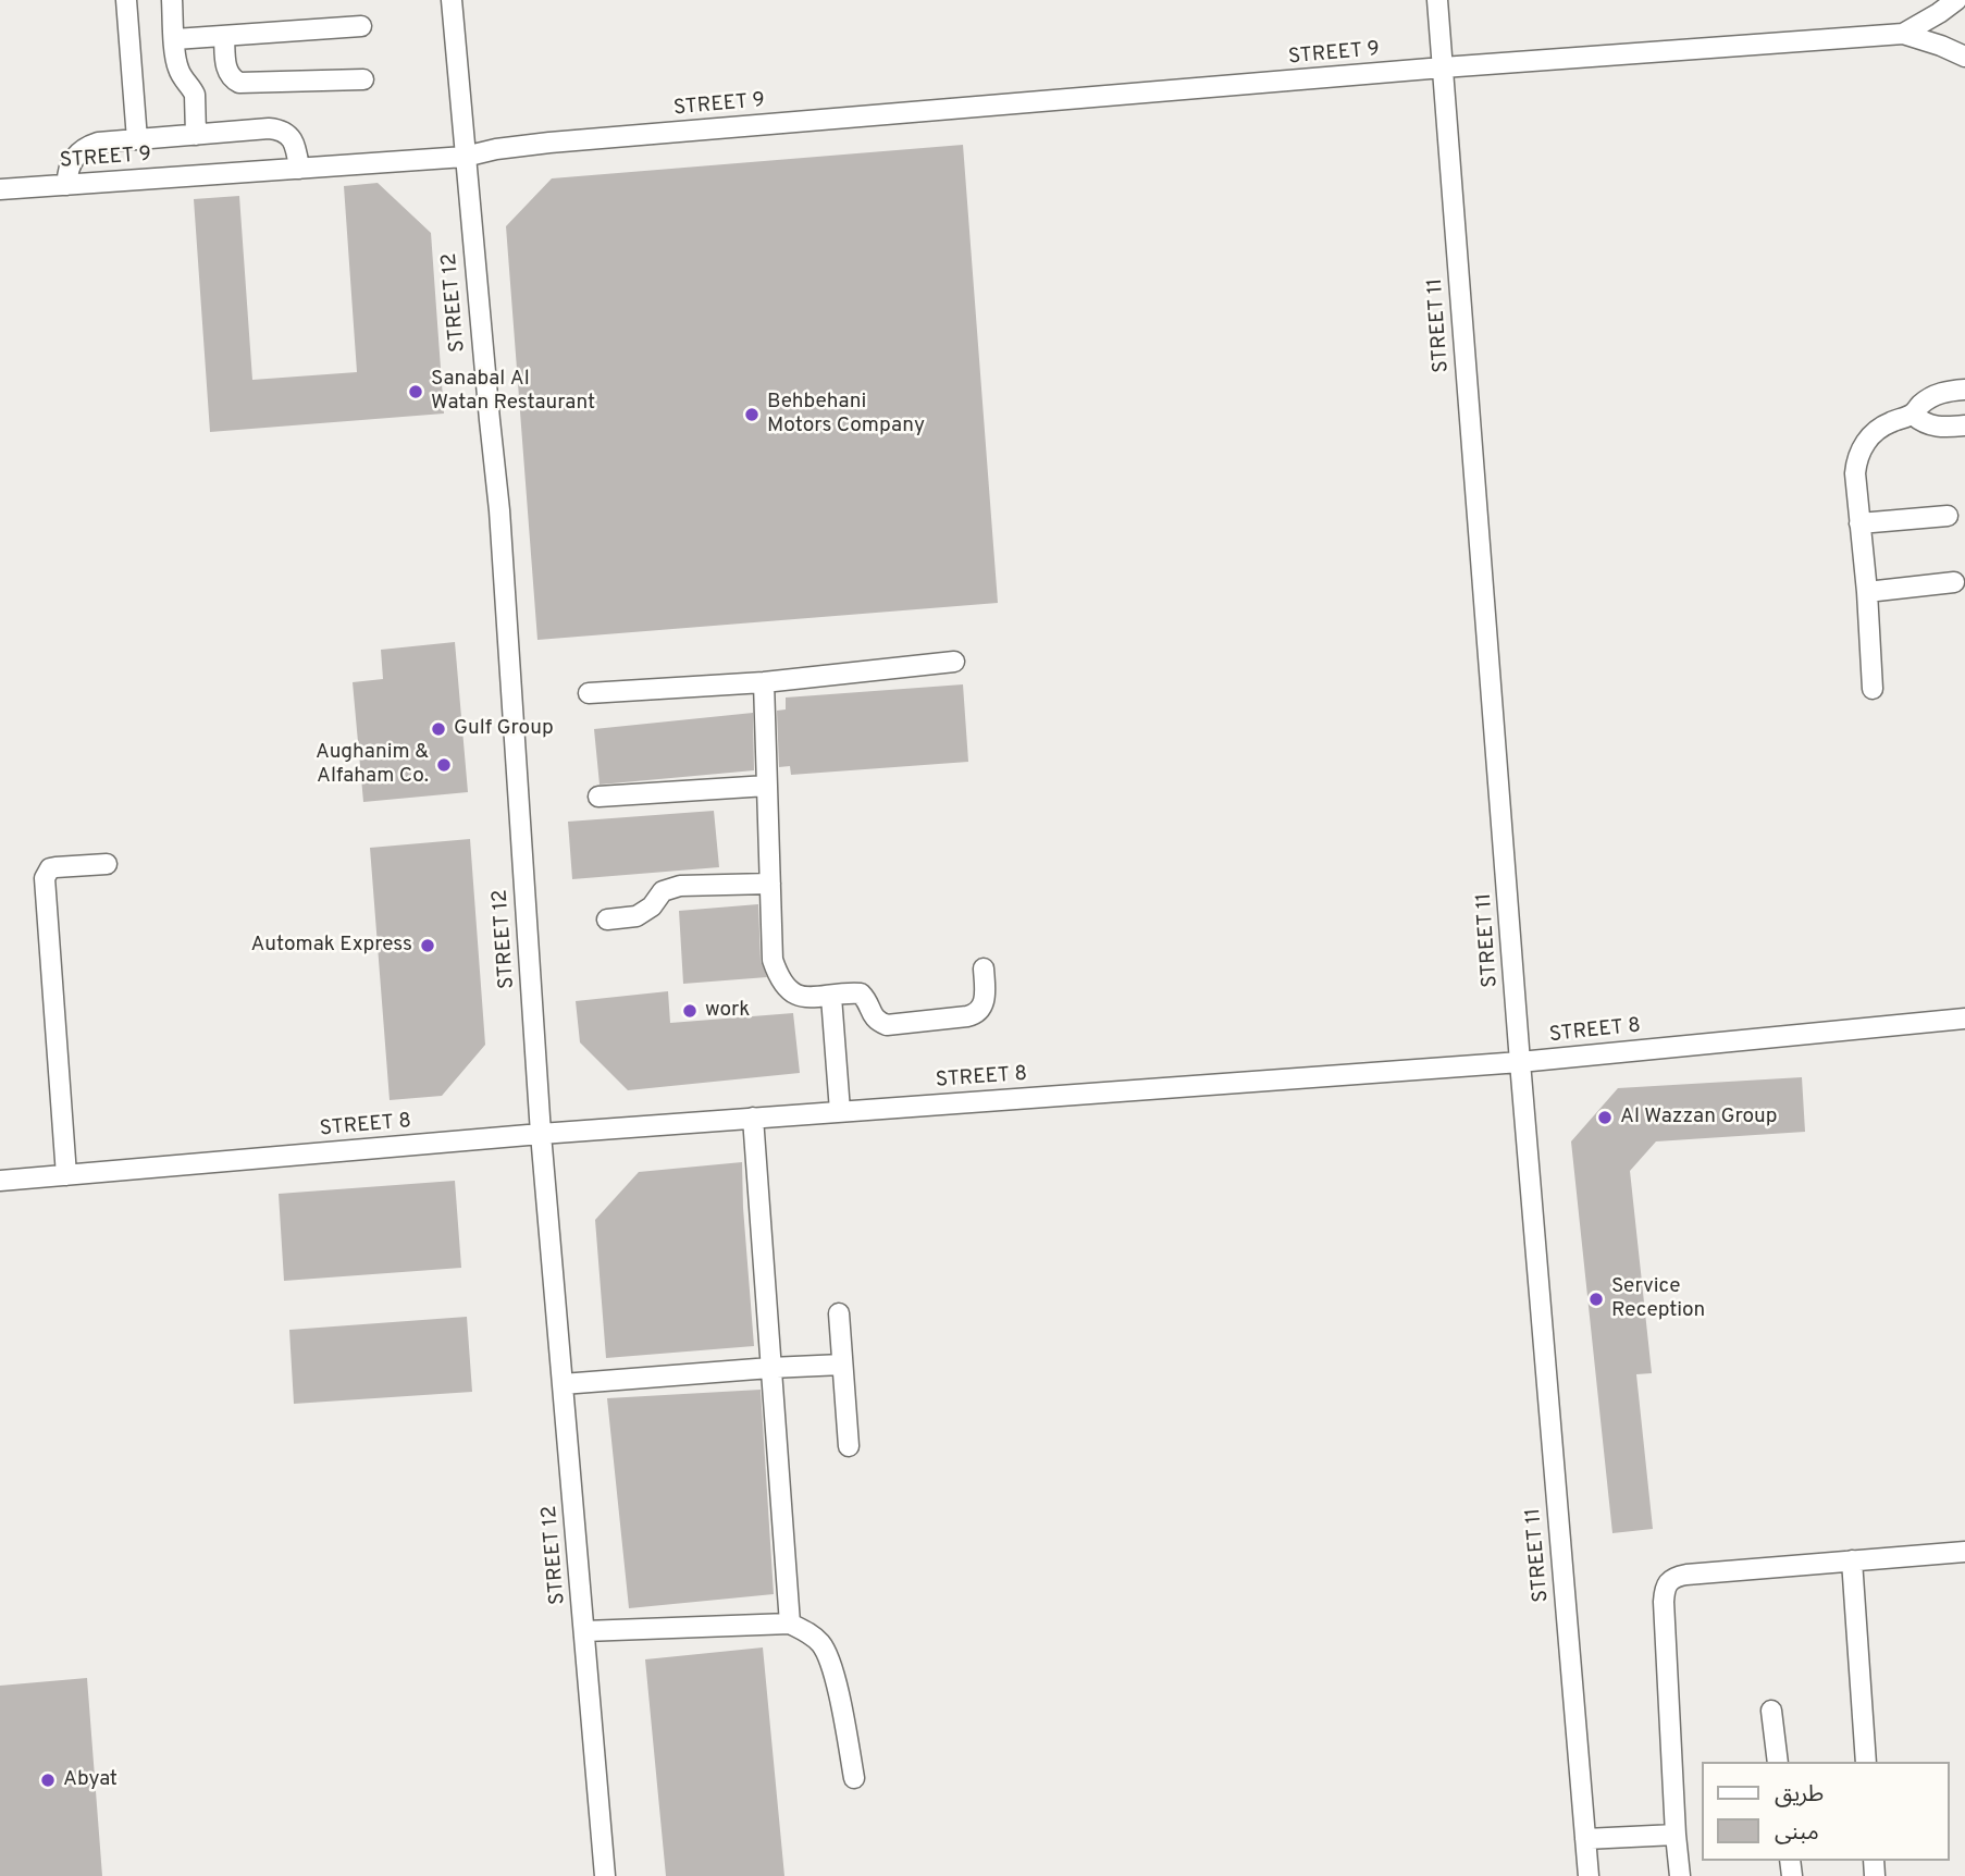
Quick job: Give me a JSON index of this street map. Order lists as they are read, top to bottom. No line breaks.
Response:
{"streets":{"street":["STREET 9","STREET 12","STREET 11","STREET 8"]},"crossings":[["STREET 9","STREET 12"],["STREET 9","STREET 11"],["STREET 12","STREET 8"],["STREET 11","STREET 8"]],"places":["Sanabal Al Watan Restaurant","Behbehani Motors Company","Gulf Group","Aughanim & Alfaham Co.","Automak Express","work","Al Wazzan Group","Service Reception","Abyat"],"legend":["طريق","مبنى"]}
